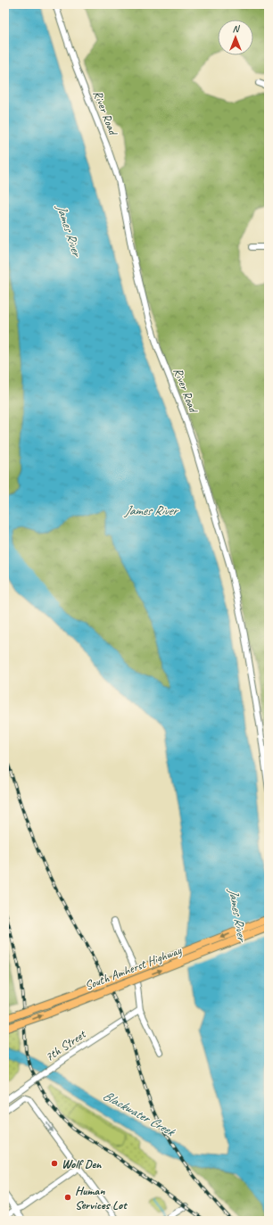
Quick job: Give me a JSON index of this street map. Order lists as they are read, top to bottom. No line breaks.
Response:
{"streets":{"main road":["South Amherst Highway"],"street":["River Road","7th Street"]},"water":["James River","Blackwater Creek"],"places":["Wolf Den","Human Services Lot"],"north":"top"}
